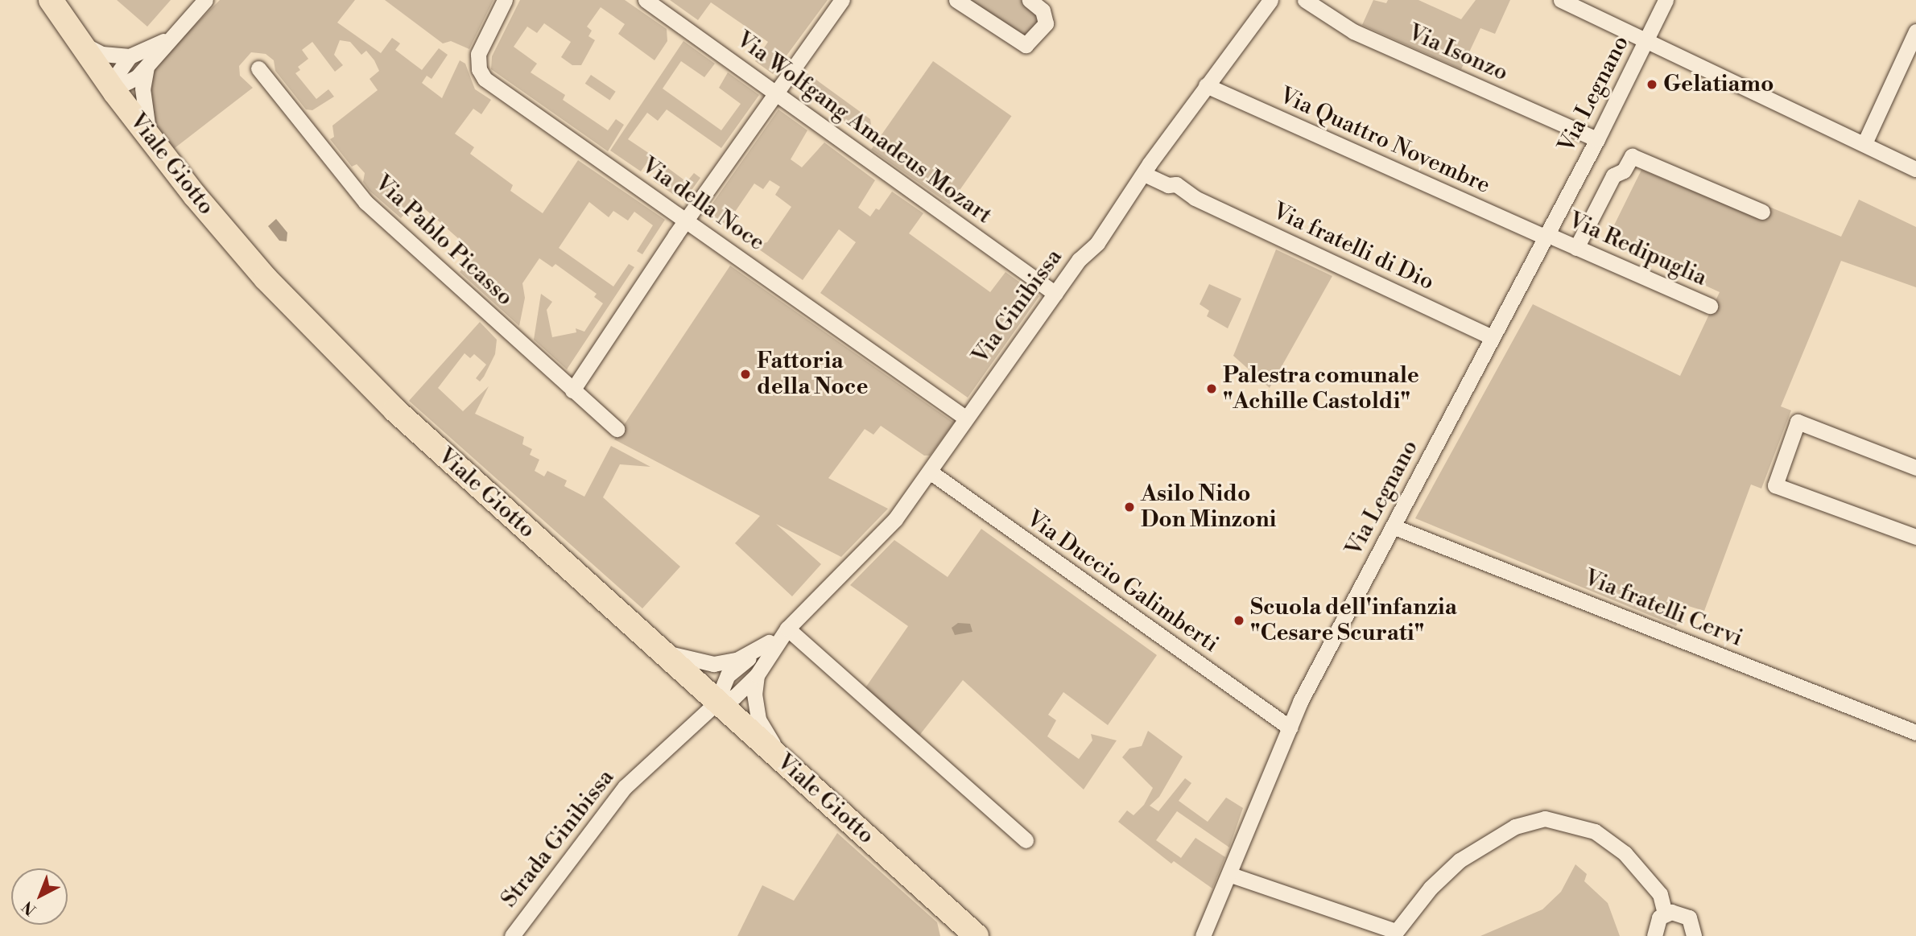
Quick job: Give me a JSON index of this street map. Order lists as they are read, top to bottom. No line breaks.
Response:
{"streets":{"main road":["Viale Giotto"],"street":["Via Isonzo","Via Legnano","Via Wolfgang Amadeus Mozart","Via Quattro Novembre","Via della Noce","Via Pablo Picasso","Via fratelli di Dio","Via Redipuglia","Via Ginibissa","Via Duccio Galimberti","Via fratelli Cervi","Strada Ginibissa"]},"crossings":[["Via Isonzo","Via Legnano"],["Via Legnano","Via Quattro Novembre"],["Via Legnano","Via fratelli di Dio"],["Via Legnano","Via Redipuglia"],["Via Legnano","Via Duccio Galimberti"],["Via Legnano","Via fratelli Cervi"],["Via Wolfgang Amadeus Mozart","Via Ginibissa"],["Via Quattro Novembre","Via Redipuglia"],["Via Quattro Novembre","Via Ginibissa"],["Viale Giotto","Via Ginibissa"],["Viale Giotto","Strada Ginibissa"],["Via della Noce","Via Ginibissa"],["Via fratelli di Dio","Via Ginibissa"],["Via Ginibissa","Via Duccio Galimberti"],["Via Ginibissa","Strada Ginibissa"]],"places":["Gelatiamo","Fattoria della Noce","Palestra comunale \"Achille Castoldi\"","Asilo Nido Don Minzoni","Scuola dell'infanzia \"Cesare Scurati\""],"north":"bottom left"}
